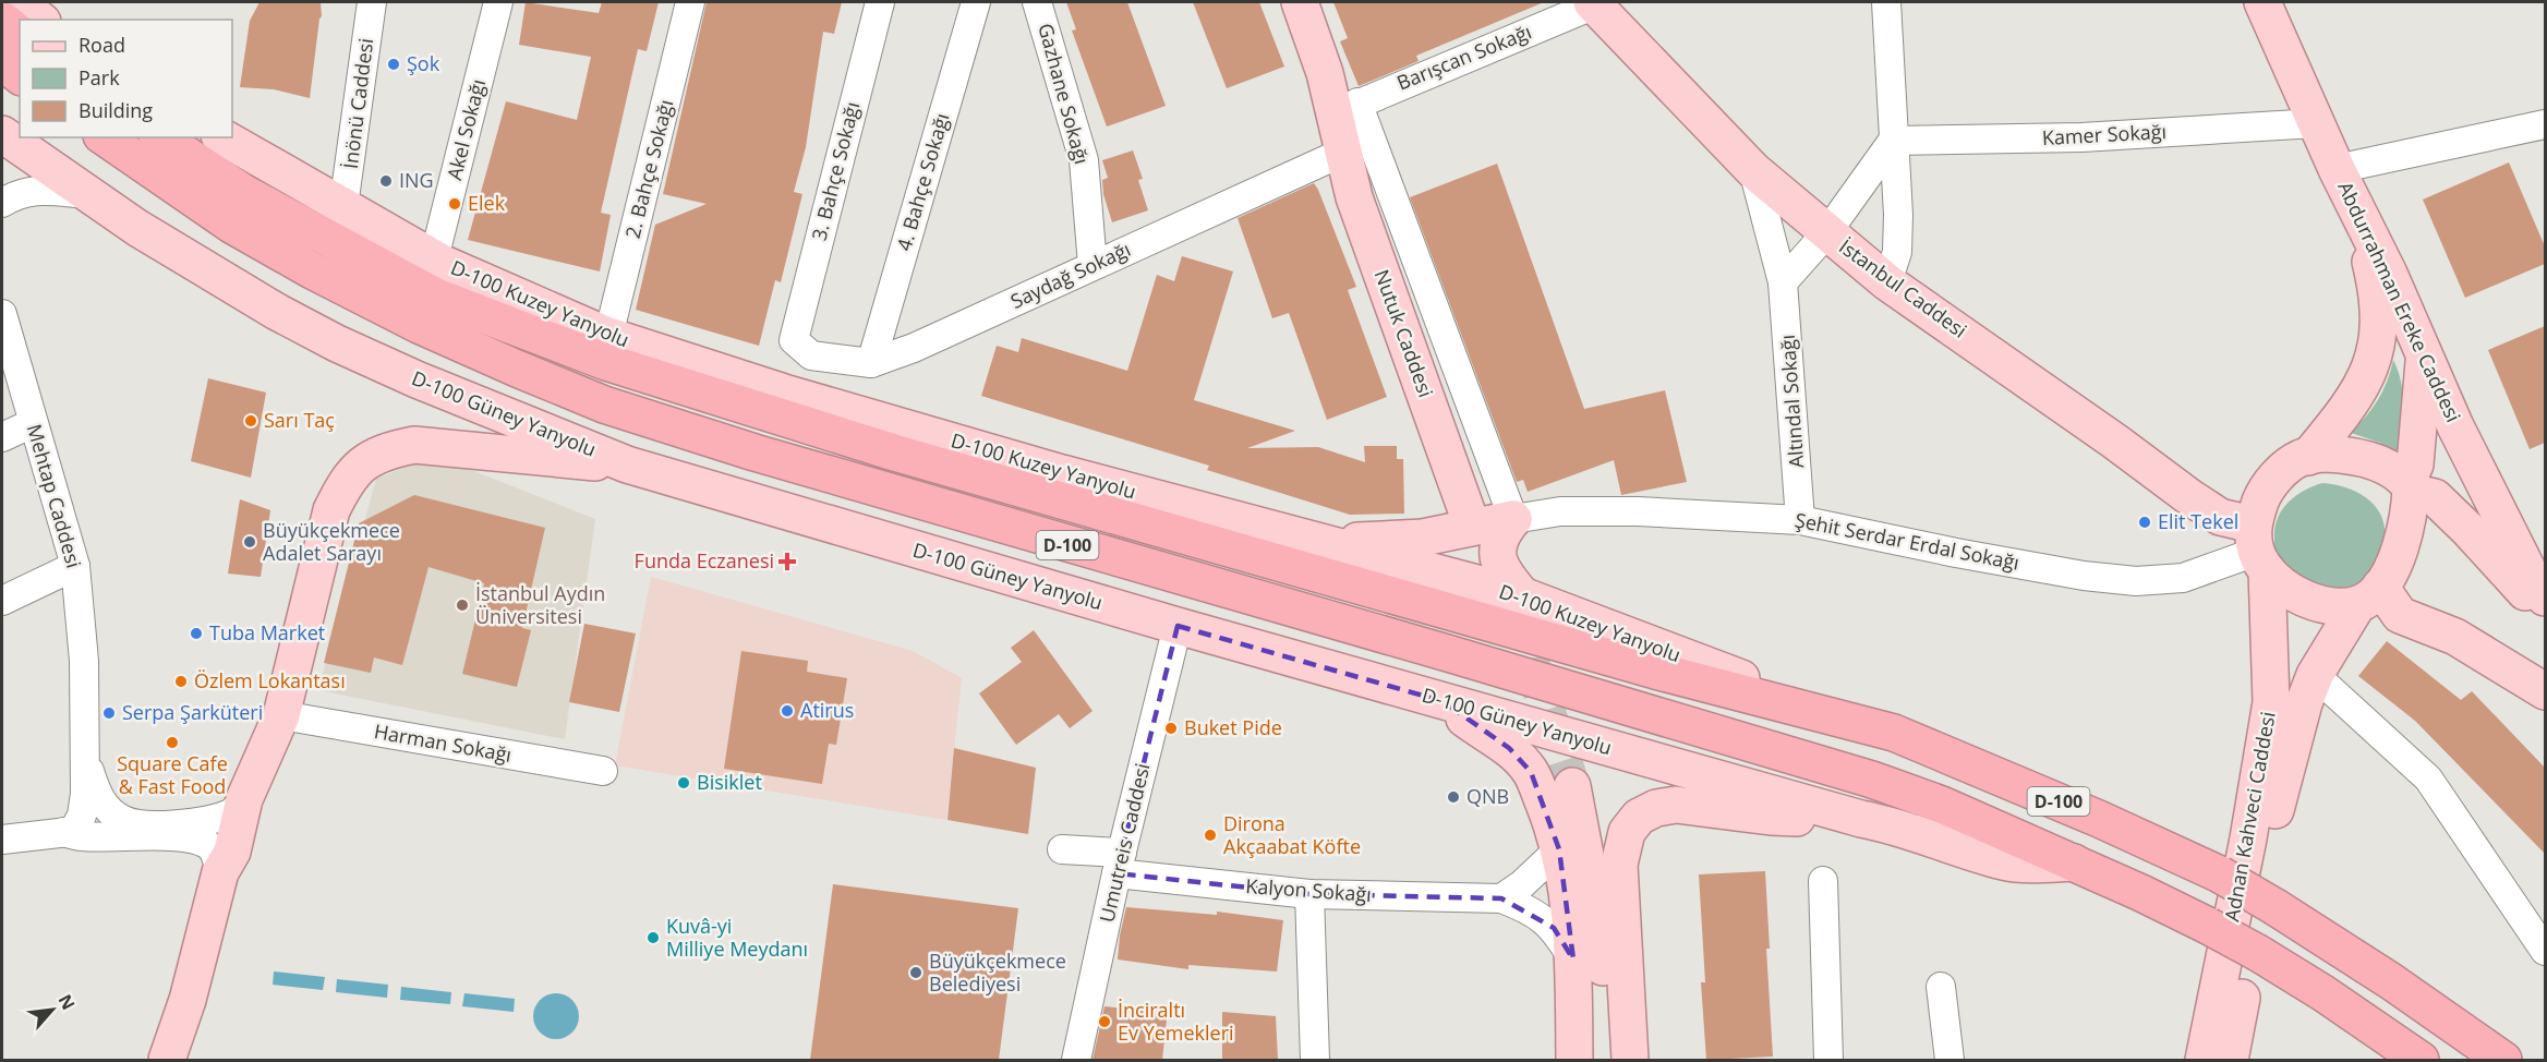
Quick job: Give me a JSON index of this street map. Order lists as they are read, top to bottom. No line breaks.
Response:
{"streets":{"highway":["D-100"],"main road":["İstanbul Caddesi","Abdurrahman Ereke Caddesi","D-100 Kuzey Yanyolu","Nutuk Caddesi","D-100 Güney Yanyolu","Adnan Kahveci Caddesi"],"street":["Barışcan Sokağı","Gazhane Sokağı","İnönü Caddesi","Akel Sokağı","Kamer Sokağı","2. Bahçe Sokağı","3. Bahçe Sokağı","4. Bahçe Sokağı","Saydağ Sokağı","Altındal Sokağı","Mehtap Caddesi","Şehit Serdar Erdal Sokağı","Harman Sokağı","Umutreis Caddesi","Kalyon Sokağı"]},"crossings":[["Barışcan Sokağı","İstanbul Caddesi"],["Barışcan Sokağı","Nutuk Caddesi"],["Gazhane Sokağı","Saydağ Sokağı"],["İnönü Caddesi","D-100 Kuzey Yanyolu"],["Akel Sokağı","D-100 Kuzey Yanyolu"],["Kamer Sokağı","Abdurrahman Ereke Caddesi"],["2. Bahçe Sokağı","D-100 Kuzey Yanyolu"],["3. Bahçe Sokağı","Saydağ Sokağı"],["4. Bahçe Sokağı","Saydağ Sokağı"],["Saydağ Sokağı","Nutuk Caddesi"],["İstanbul Caddesi","Altındal Sokağı"],["İstanbul Caddesi","Şehit Serdar Erdal Sokağı"],["İstanbul Caddesi","Adnan Kahveci Caddesi"],["D-100 Kuzey Yanyolu","D-100"],["Altındal Sokağı","Şehit Serdar Erdal Sokağı"],["D-100 Güney Yanyolu","D-100"],["D-100 Güney Yanyolu","Umutreis Caddesi"],["Şehit Serdar Erdal Sokağı","Adnan Kahveci Caddesi"],["Umutreis Caddesi","Kalyon Sokağı"]],"places":{"other":["Şok","ING","Elek","Sarı Taç","Elit Tekel","Büyükçekmece Adalet Sarayı","İstanbul Aydın Üniversitesi","Tuba Market","Özlem Lokantası","Atirus","Serpa Şarküteri","Buket Pide","Square Cafe & Fast Food","Bisiklet","QNB","Dirona Akçaabat Köfte","Kuvâ-yi Milliye Meydanı","Büyükçekmece Belediyesi","İnciraltı Ev Yemekleri"],"health":["Funda Eczanesi"]},"legend":["Road","Park","Building"],"north":"top right"}
